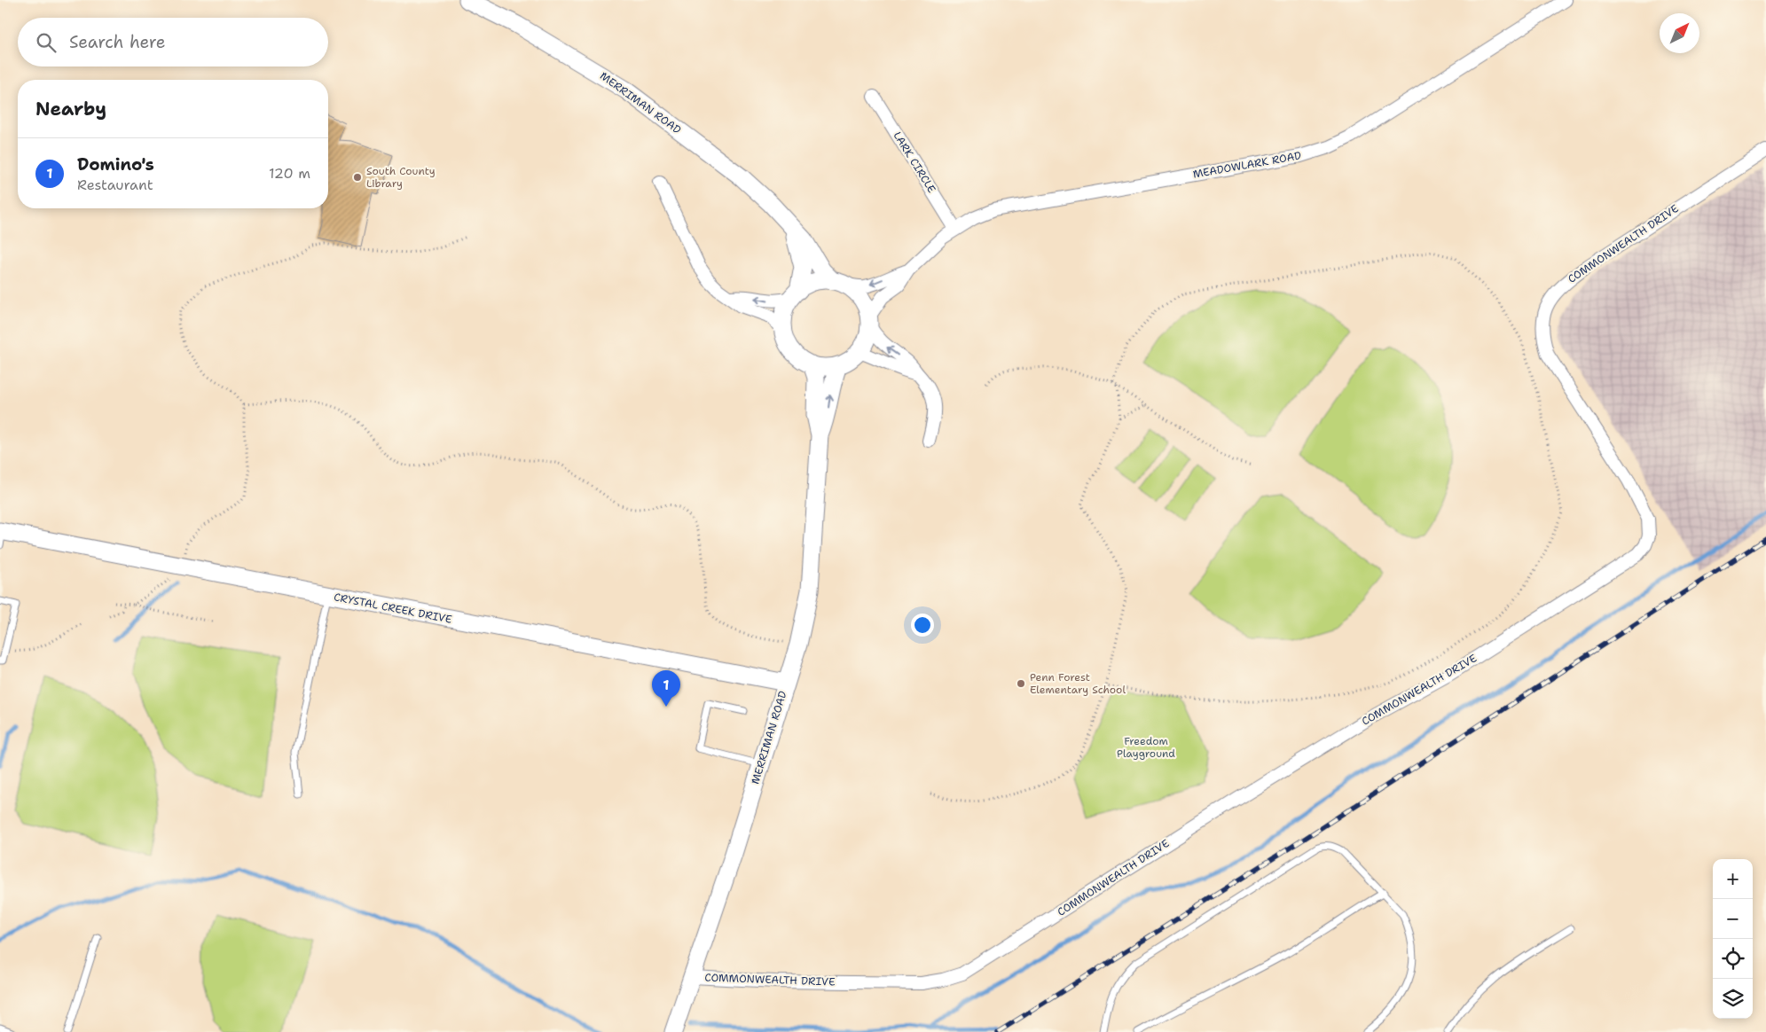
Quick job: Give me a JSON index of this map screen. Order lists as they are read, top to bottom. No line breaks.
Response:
{"streets":{"main road":["MERRIMAN ROAD","CRYSTAL CREEK DRIVE"],"street":["LARK CIRCLE","MEADOWLARK ROAD","COMMONWEALTH DRIVE"]},"crossings":[["MERRIMAN ROAD","MEADOWLARK ROAD"],["MERRIMAN ROAD","COMMONWEALTH DRIVE"],["MERRIMAN ROAD","CRYSTAL CREEK DRIVE"],["LARK CIRCLE","MEADOWLARK ROAD"]],"parks":["Freedom Playground"],"places":["South County Library","Penn Forest Elementary School"],"north":"top right","page":{"search":"Search here","heading":"Nearby","list":[{"mark":"1","name":"Domino's","note":"Restaurant","value":"120 m"}],"pins":"1","map_buttons":["+","−"]}}
